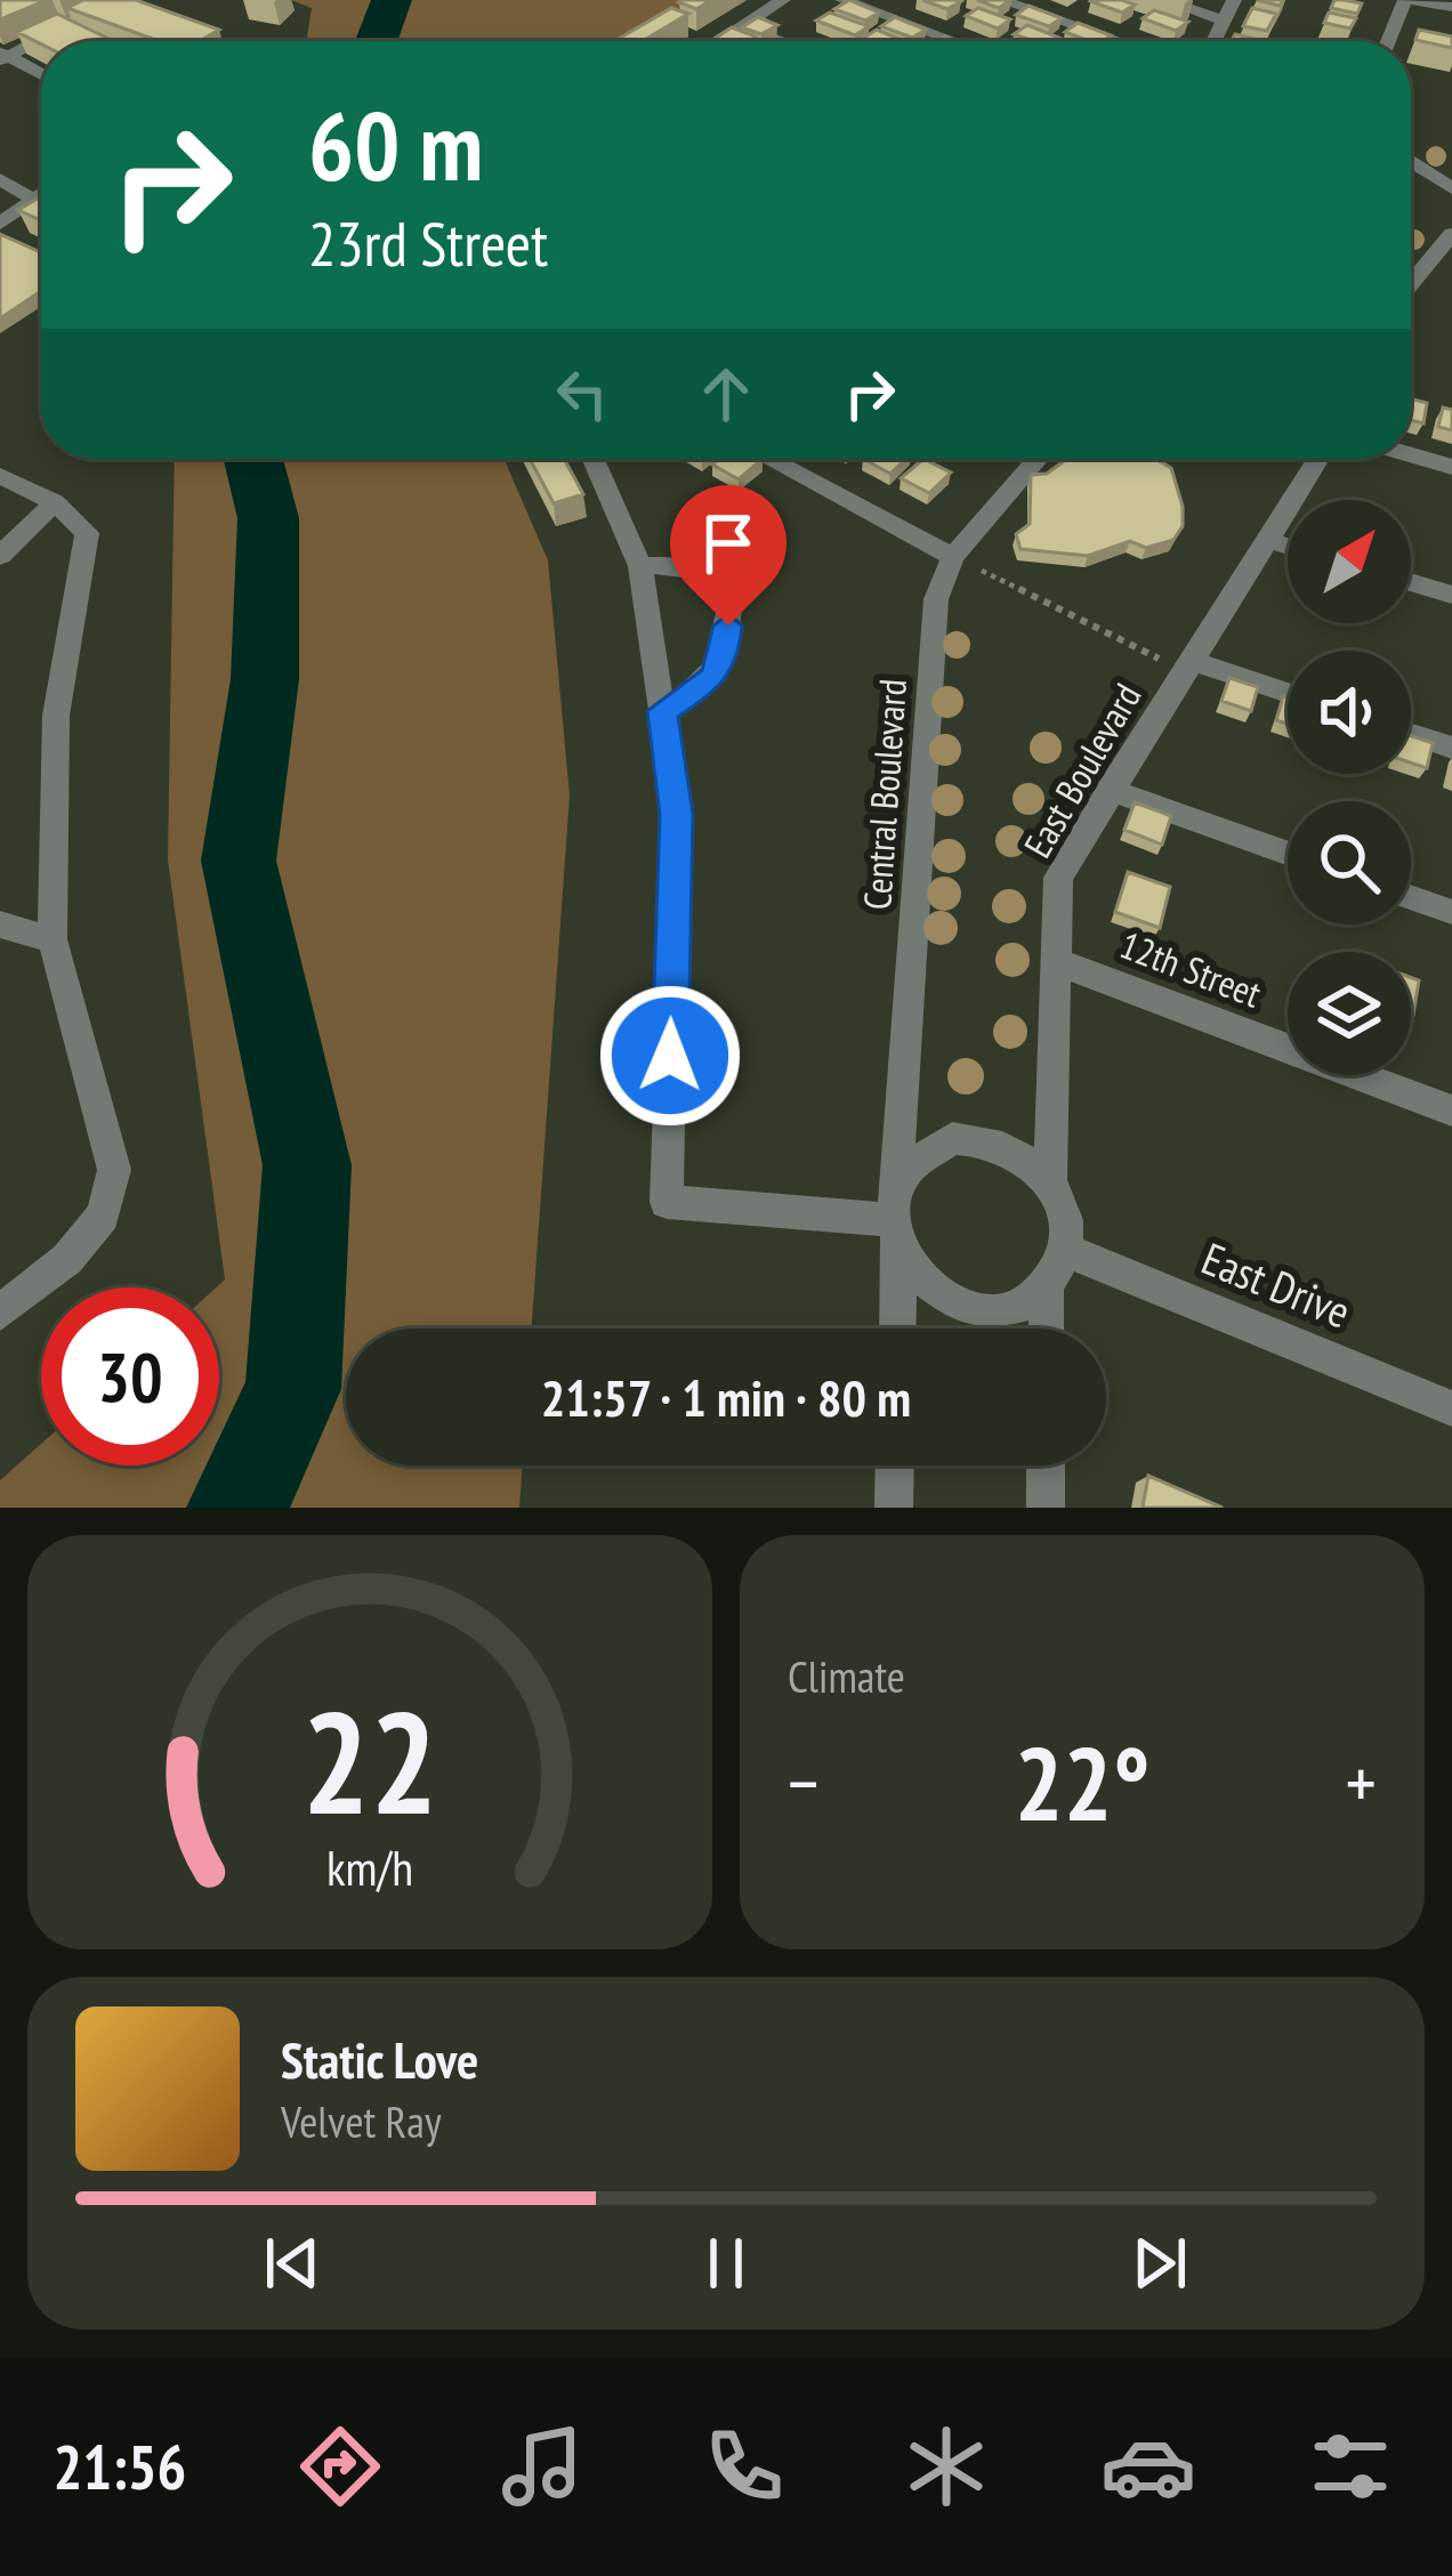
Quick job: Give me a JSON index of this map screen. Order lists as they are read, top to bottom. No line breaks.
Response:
{"streets":{"street":["East Boulevard","Central Boulevard","12th Street","East Drive"]},"crossings":[["East Boulevard","Central Boulevard"],["East Boulevard","12th Street"],["East Boulevard","East Drive"],["Central Boulevard","East Drive"]],"north":"top right","page":{"turn":["60 m","23rd Street"],"limit":"30","trip":"21:57 · 1 min · 80 m","tile":"Climate","heat":["−","22°","+"],"song":["Static Love","Velvet Ray"],"tabs":"21:56","gauge":["22","km/h"]}}
